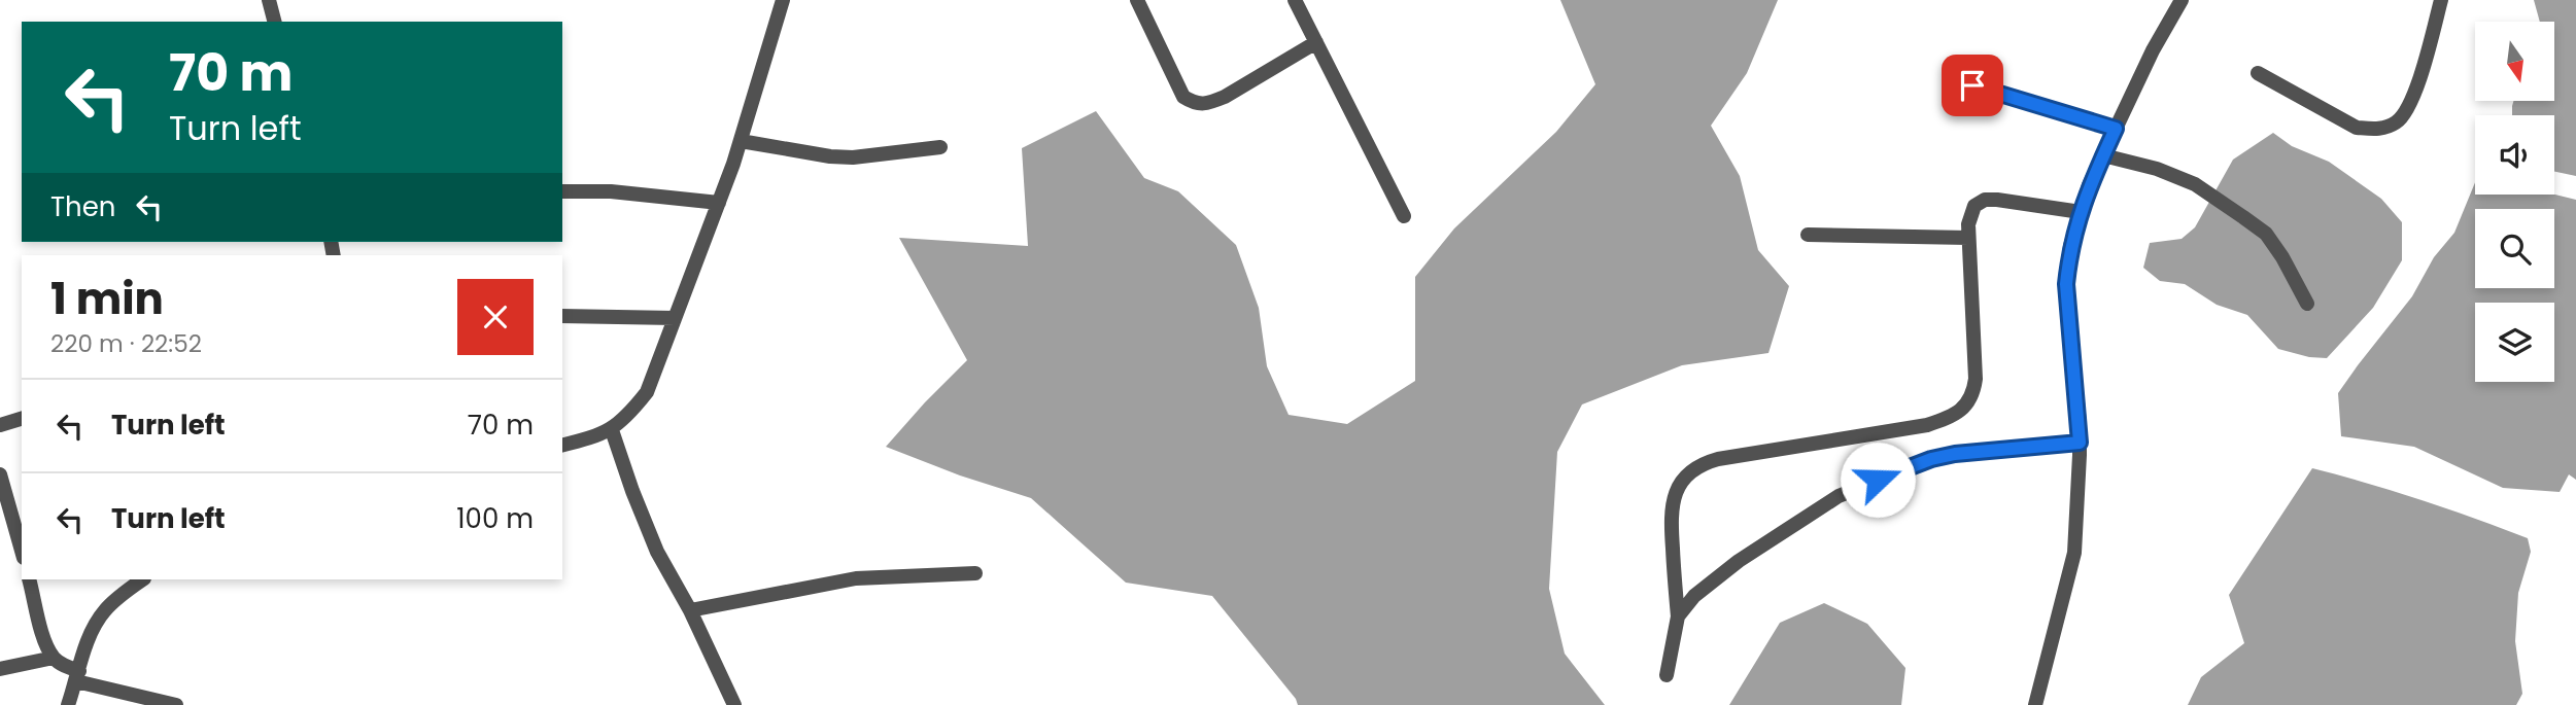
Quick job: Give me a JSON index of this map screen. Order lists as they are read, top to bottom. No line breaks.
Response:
{"north":"bottom","page":{"turn":["70 m","Turn left"],"then":"Then","heading":["1 min","220 m · 22:52"],"list":[{"name":"Turn left","value":"70 m"},{"name":"Turn left","value":"100 m"}]}}
